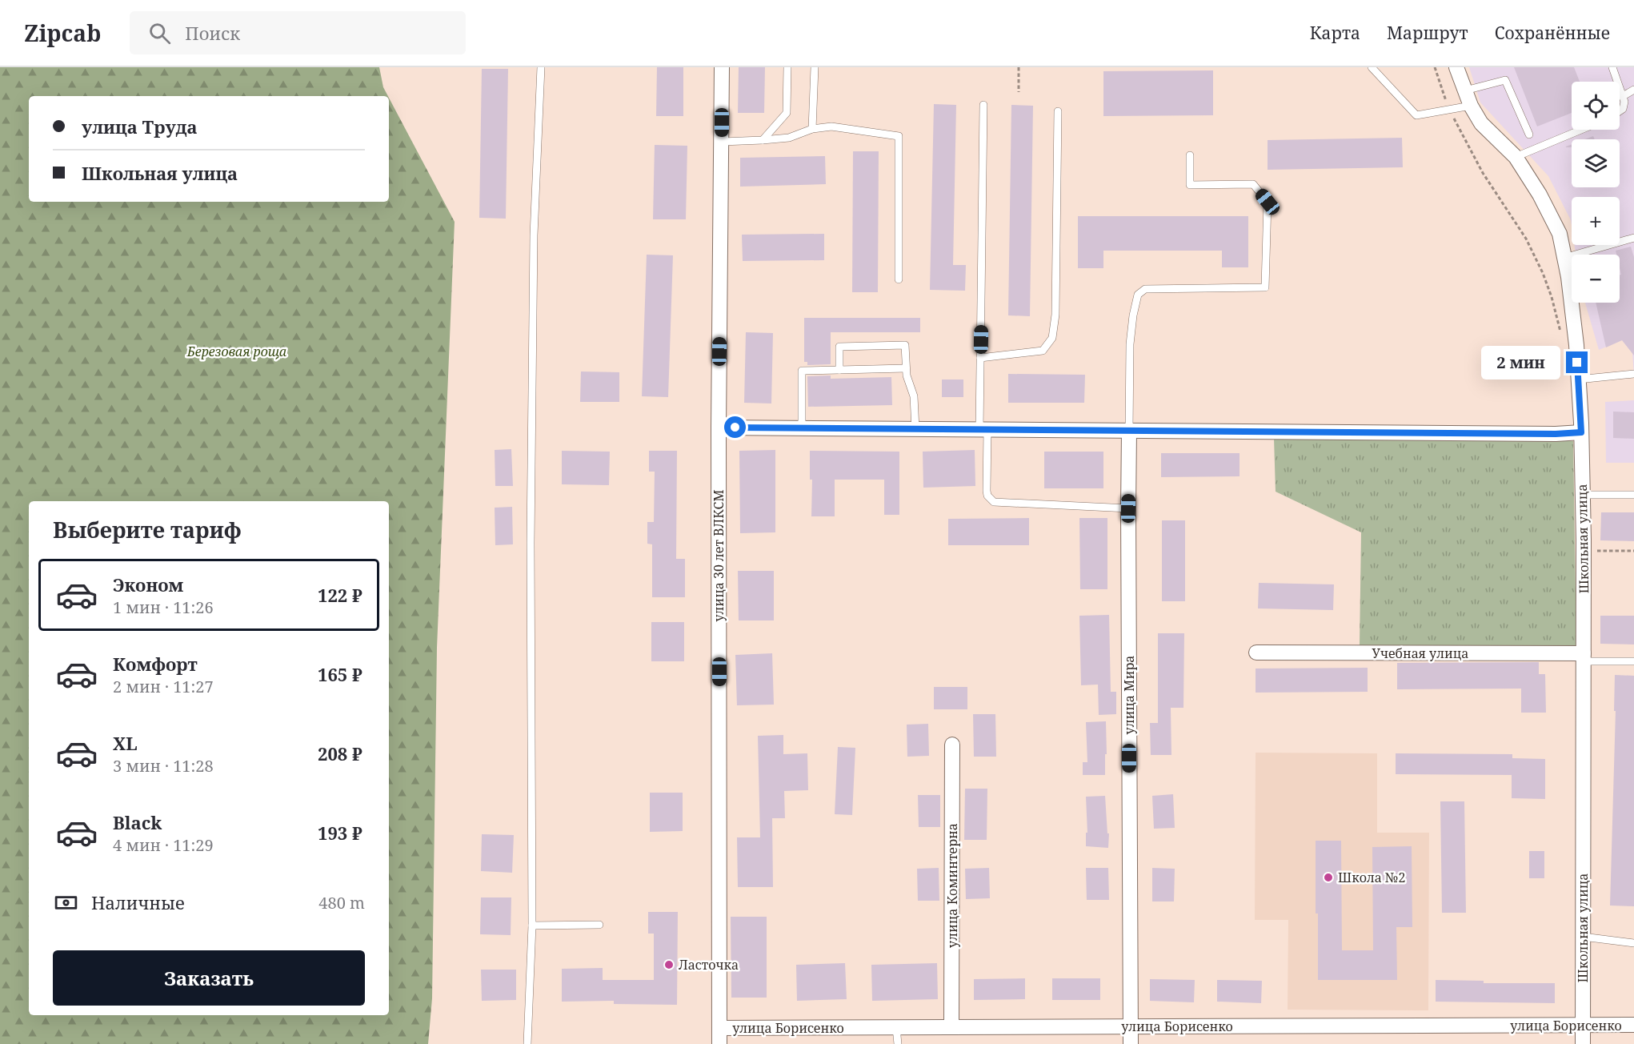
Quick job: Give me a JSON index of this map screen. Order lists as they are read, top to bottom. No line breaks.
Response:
{"streets":{"street":["Школьная улица","улица 30 лет ВЛКСМ","Учебная улица","улица Мира","улица Коминтерна","улица Борисенко"]},"crossings":[["Школьная улица","Учебная улица"],["Школьная улица","улица Борисенко"],["улица 30 лет ВЛКСМ","улица Борисенко"],["улица Мира","улица Борисенко"],["улица Коминтерна","улица Борисенко"]],"parks":["Березовая роща"],"places":["Школа №2","Ласточка"],"page":{"header":"Zipcab","search":"Поиск","nav":["Карта","Маршрут","Сохранённые"],"map_buttons":["+","−"],"banner":["улица Труда","Школьная улица"],"bubble":"2 мин","heading":"Выберите тариф","list":[{"name":"Эконом","note":"1 мин · 11:26","value":"122 ₽"},{"name":"Комфорт","note":"2 мин · 11:27","value":"165 ₽"},{"name":"XL","note":"3 мин · 11:28","value":"208 ₽"},{"name":"Black","note":"4 мин · 11:29","value":"193 ₽"}],"pay":["Наличные","480 m"],"buttons":"Заказать"}}
